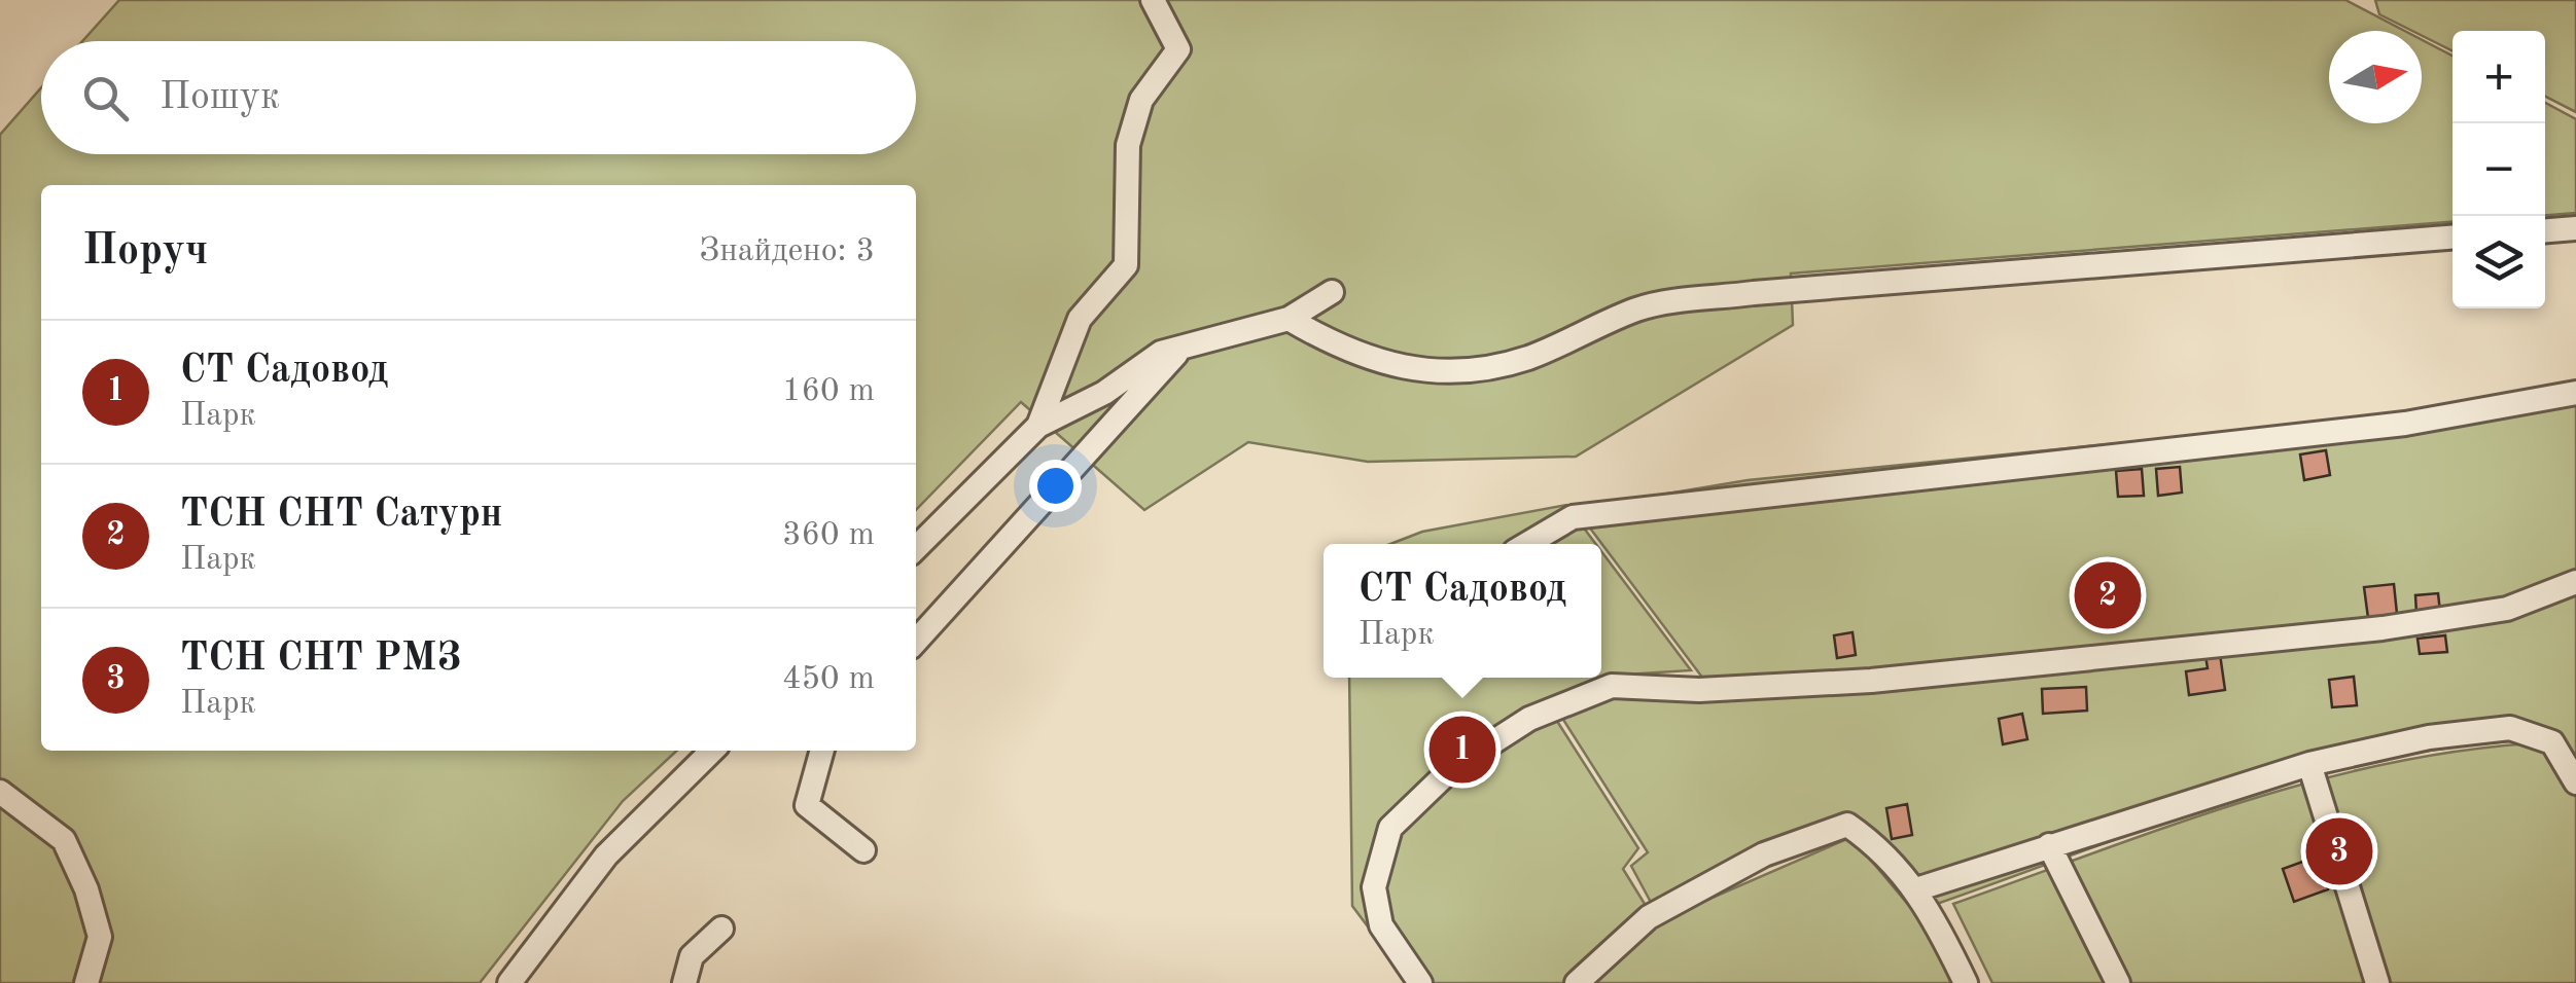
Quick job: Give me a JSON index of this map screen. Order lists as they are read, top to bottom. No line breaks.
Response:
{"north":"right","page":{"map_buttons":["+","−"],"search":"Пошук","heading":["Поруч","Знайдено: 3"],"list":[{"mark":"1","name":"СТ Садовод","note":"Парк","value":"160 m"},{"mark":"2","name":"ТСН СНТ Сатурн","note":"Парк","value":"360 m"},{"mark":"3","name":"ТСН СНТ РМЗ","note":"Парк","value":"450 m"}],"popup":["СТ Садовод","Парк"],"pins":["2","1","3"]}}
